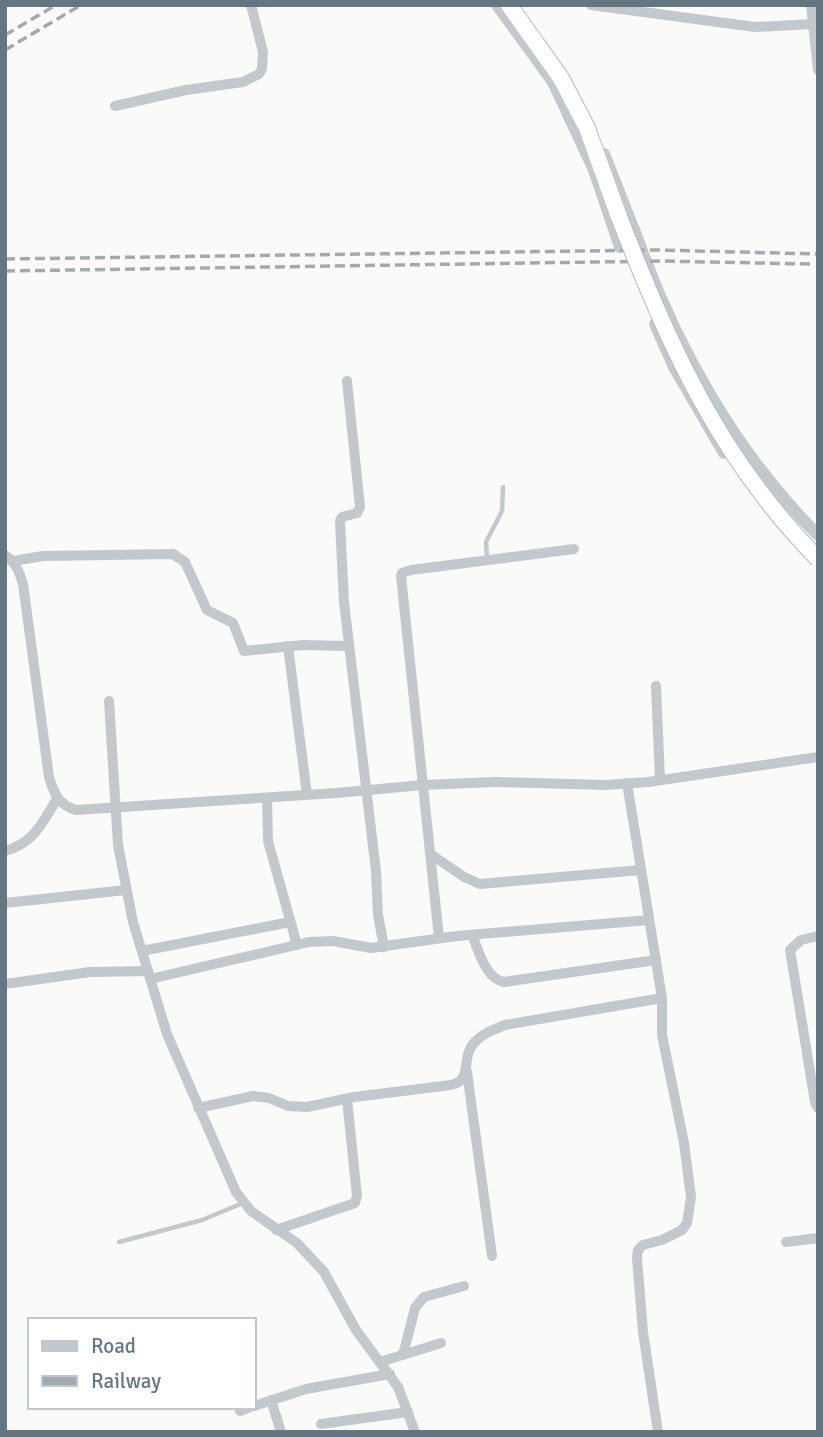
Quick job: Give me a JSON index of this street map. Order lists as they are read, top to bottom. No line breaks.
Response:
{"legend":["Road","Railway"]}
